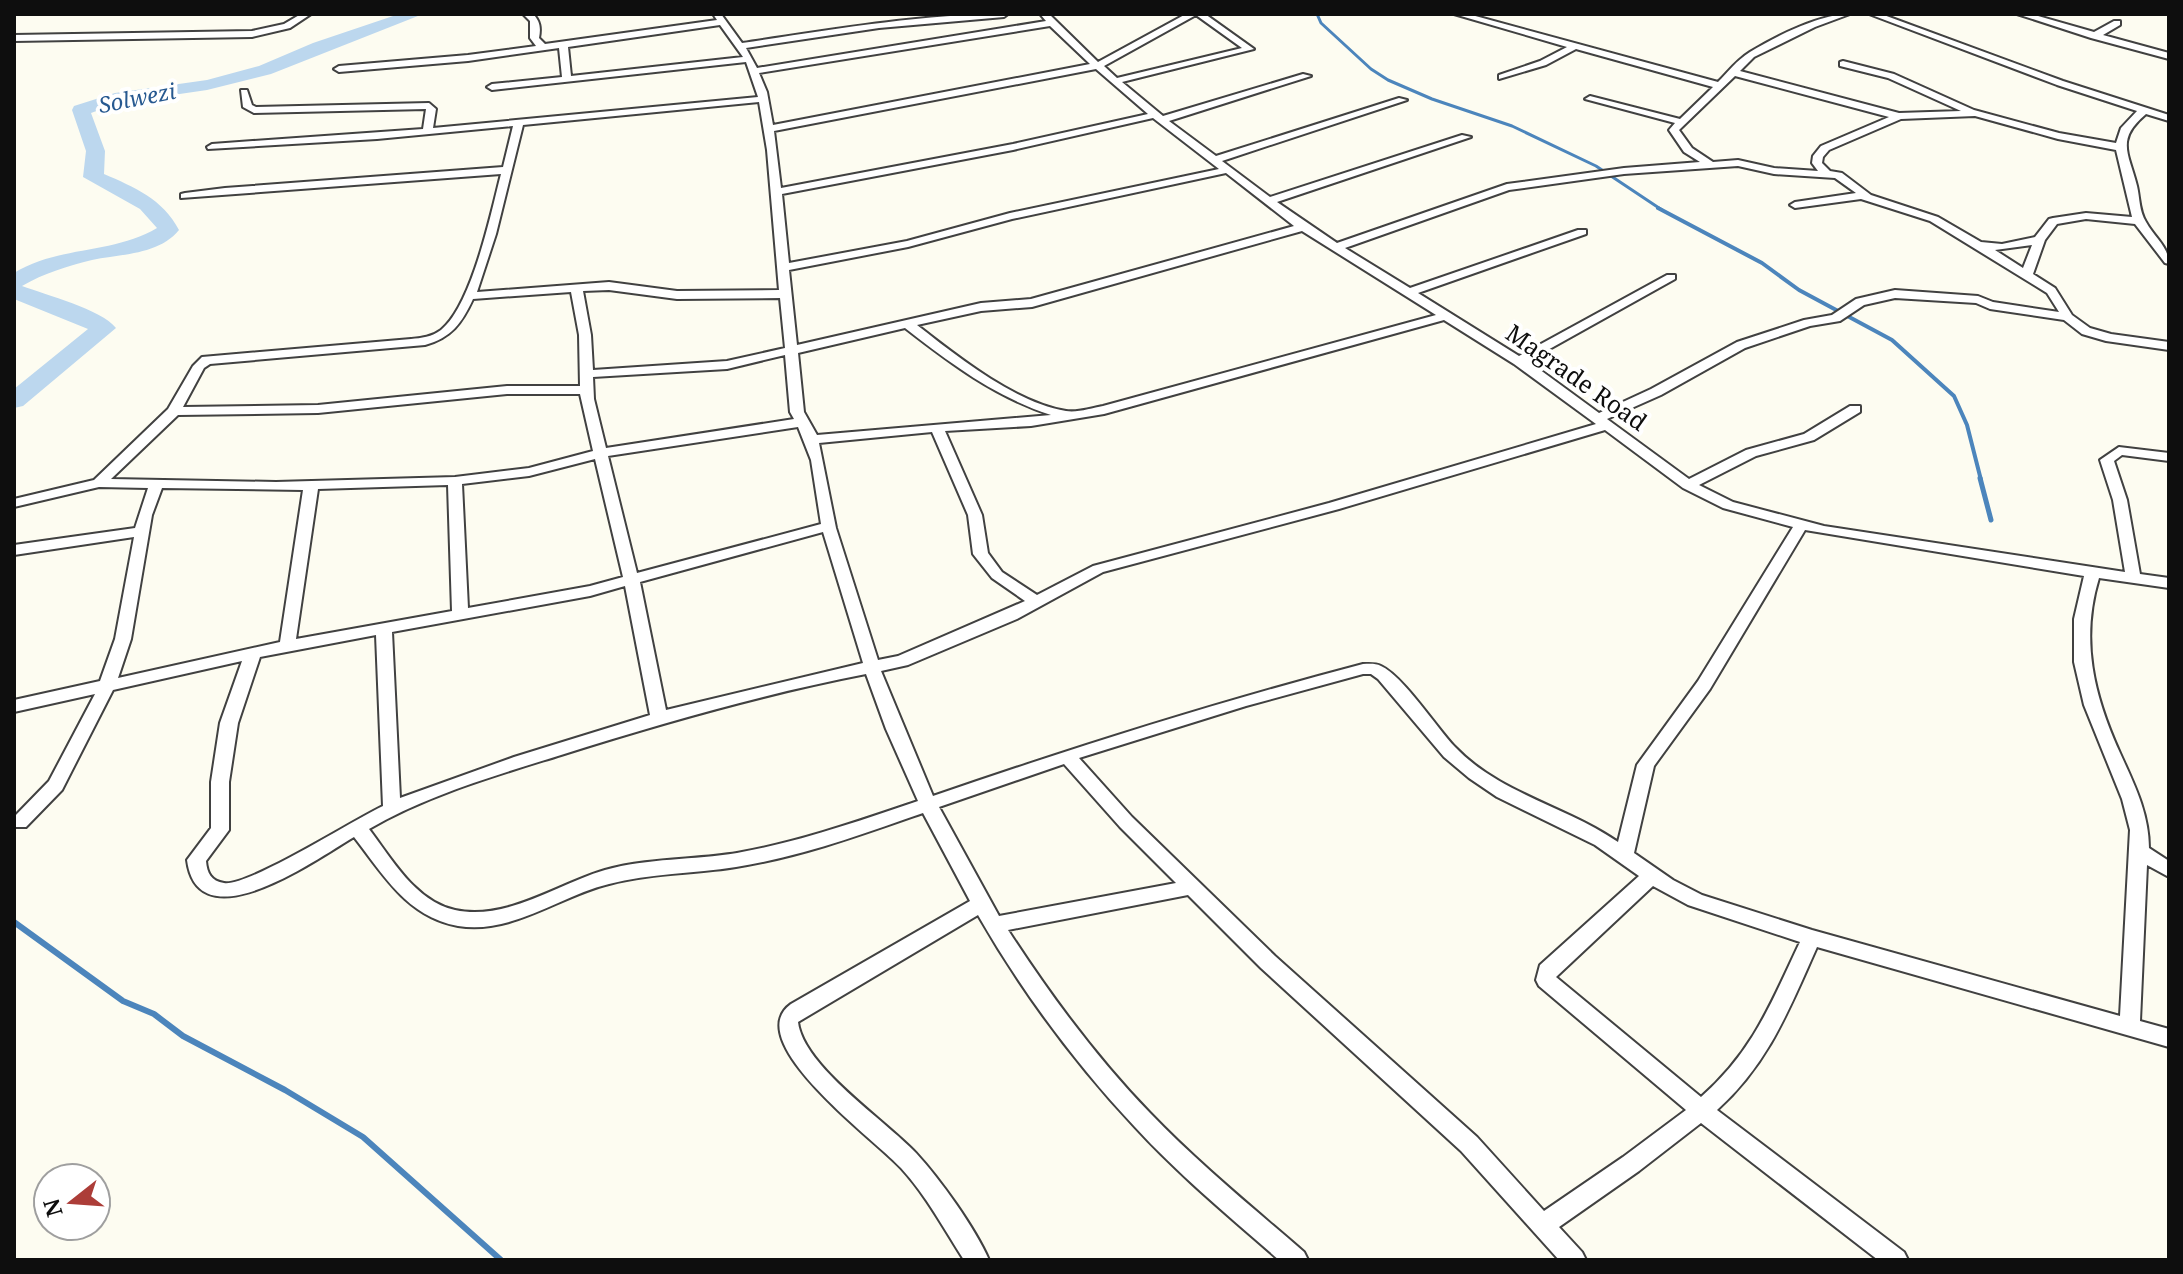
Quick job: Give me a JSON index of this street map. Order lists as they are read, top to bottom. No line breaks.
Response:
{"streets":{"street":["Magrade Road"]},"water":["Solwezi"],"north":"left"}
